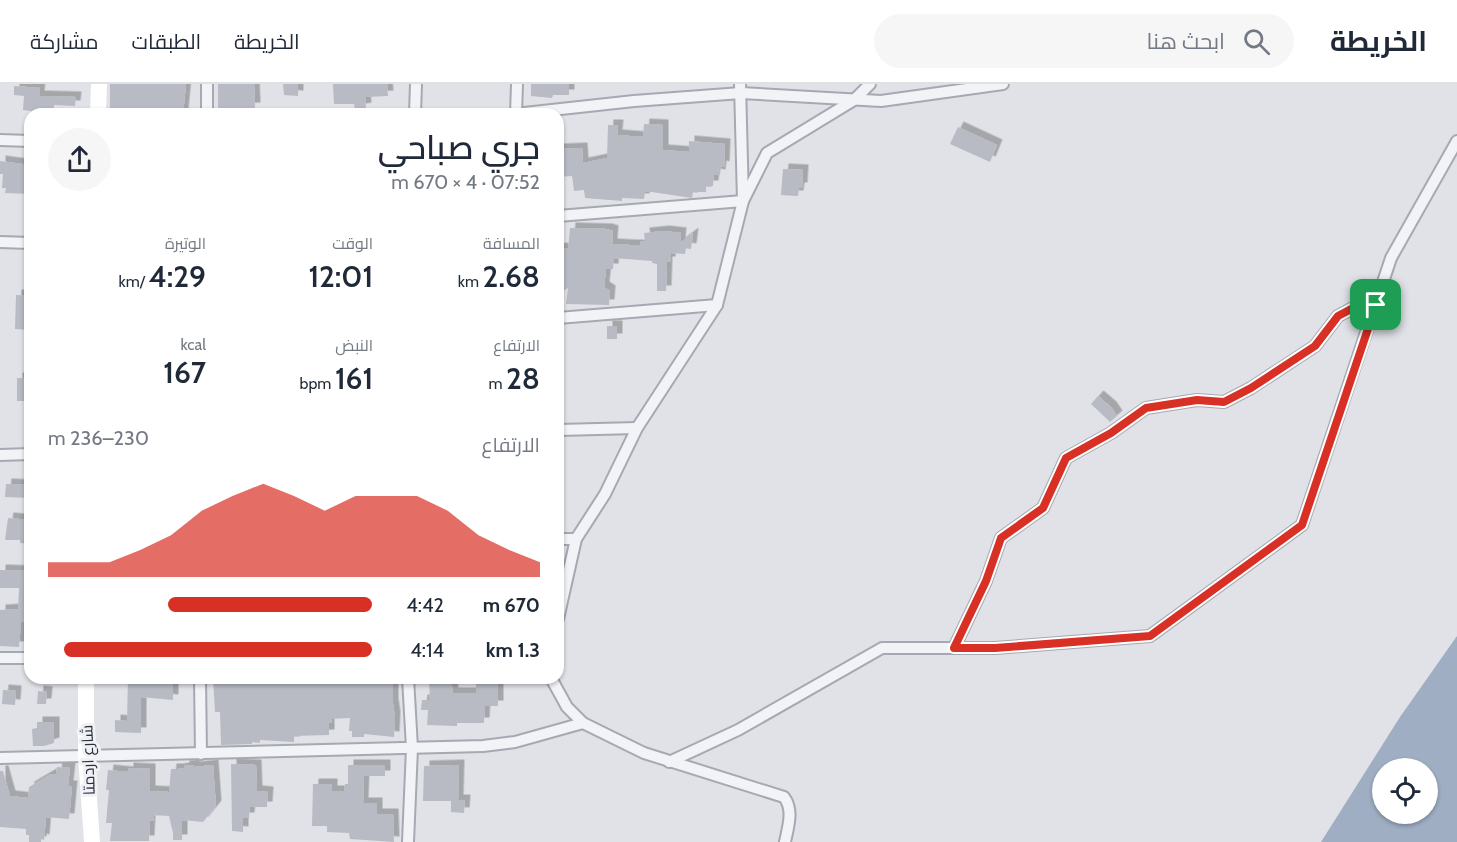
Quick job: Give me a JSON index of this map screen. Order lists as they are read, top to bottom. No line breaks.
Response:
{"streets":{"main road":["شارع اردمتا"]},"page":{"header":"الخريطة","search":"ابحث هنا","nav":["الخريطة","الطبقات","مشاركة"],"heading":["جري صباحي","07:52 · 4 × 670 m"],"stats":[["المسافة","2.68 km"],["الوقت","12:01"],["الوتيرة","4:29 /km"],["الارتفاع","28 m"],["النبض","161 bpm"],["kcal","167"]],"chart":["الارتفاع","230–236 m"],"list":[{"name":"670 m","note":"4:42"},{"name":"1.3 km","note":"4:14"}]}}
